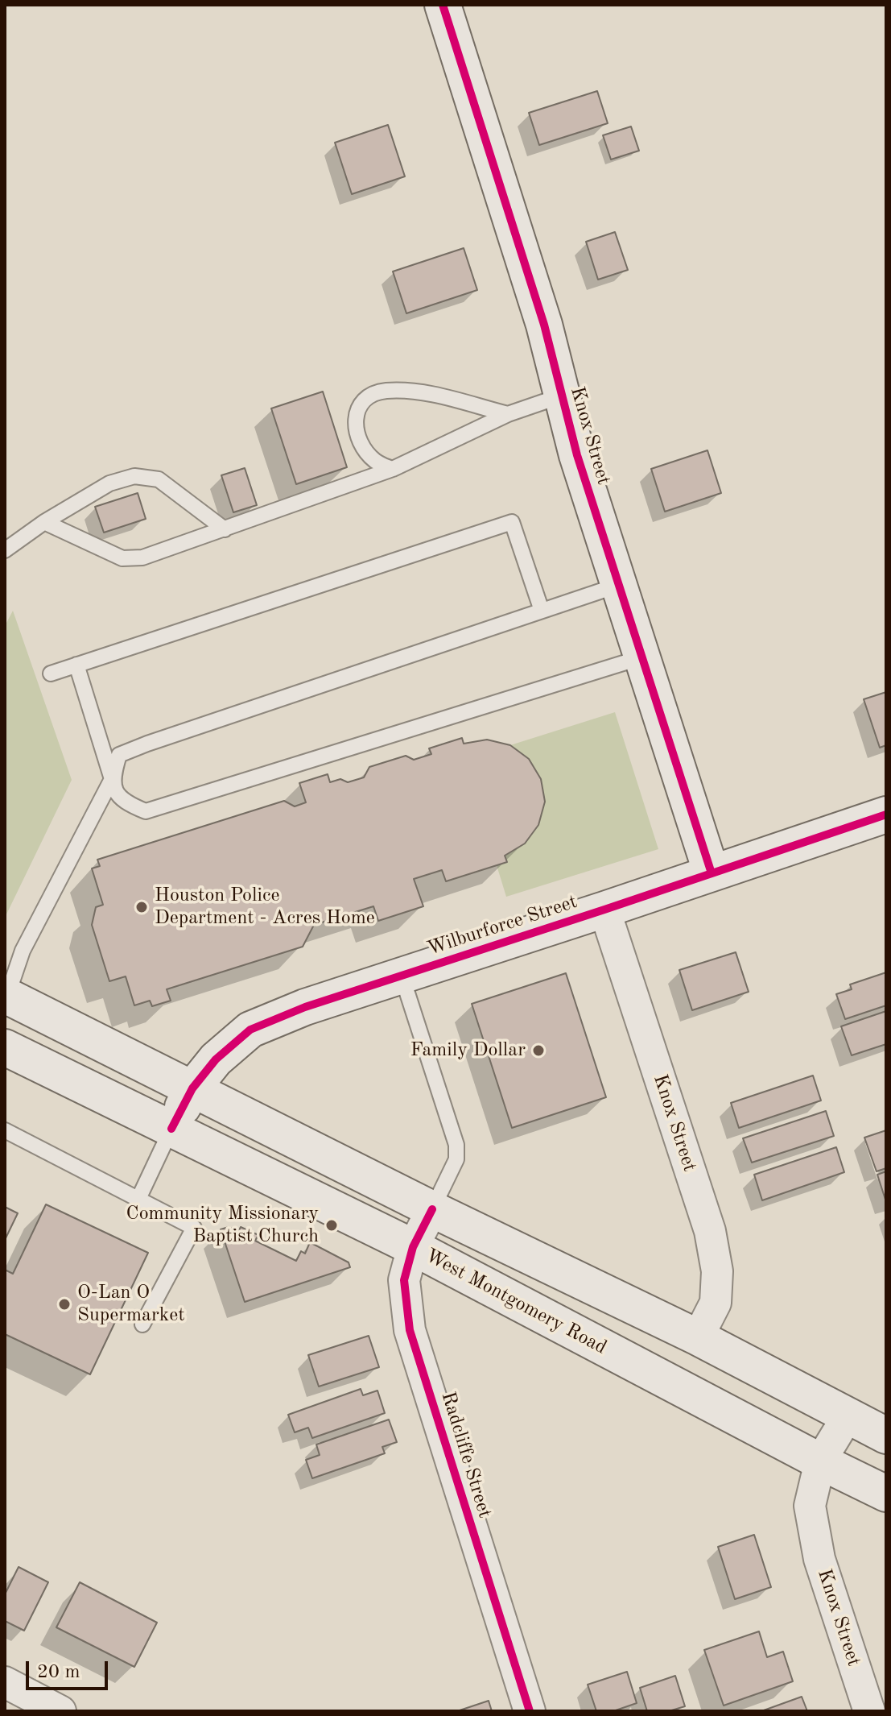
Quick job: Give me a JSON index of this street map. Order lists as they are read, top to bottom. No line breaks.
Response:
{"streets":{"main road":["Knox Street","Wilburforce Street","West Montgomery Road"],"street":["Radcliffe Street"]},"crossings":[["Knox Street","Wilburforce Street"],["Knox Street","West Montgomery Road"],["Wilburforce Street","West Montgomery Road"],["West Montgomery Road","Radcliffe Street"]],"places":["Houston Police Department - Acres Home","Family Dollar","Community Missionary Baptist Church","O-Lan O Supermarket"],"scale_bar":"20 m"}
